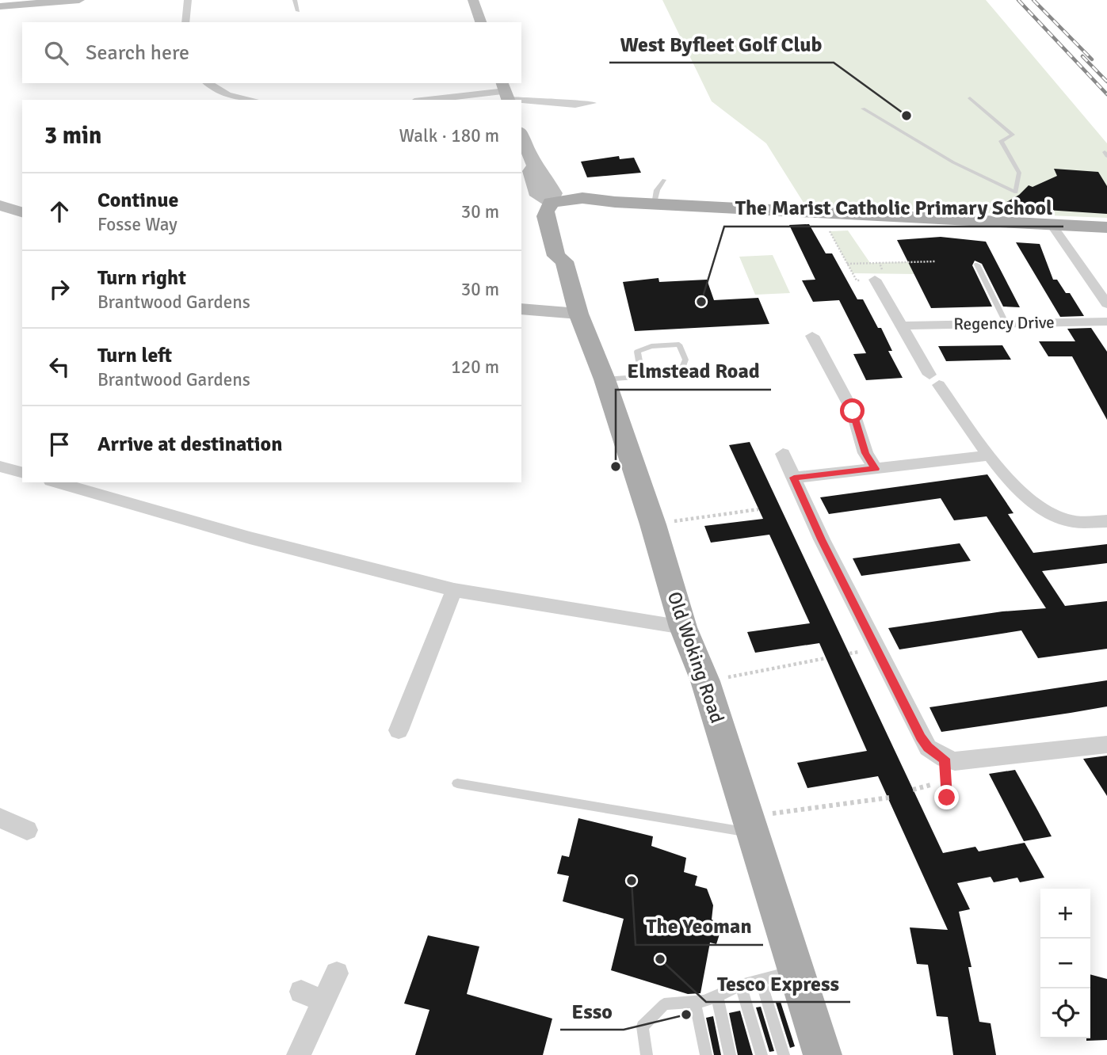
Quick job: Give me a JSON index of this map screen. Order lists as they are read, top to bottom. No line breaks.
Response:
{"streets":{"main road":["Old Woking Road"],"street":["Regency Drive"]},"places":["West Byfleet Golf Club","The Marist Catholic Primary School","Elmstead Road","The Yeoman","Tesco Express","Esso"],"page":{"search":"Search here","heading":["3 min","Walk · 180 m"],"list":[["Continue","Fosse Way","30 m"],["Turn right","Brantwood Gardens","30 m"],["Turn left","Brantwood Gardens","120 m"],"Arrive at destination"],"map_buttons":["+","−"]}}
